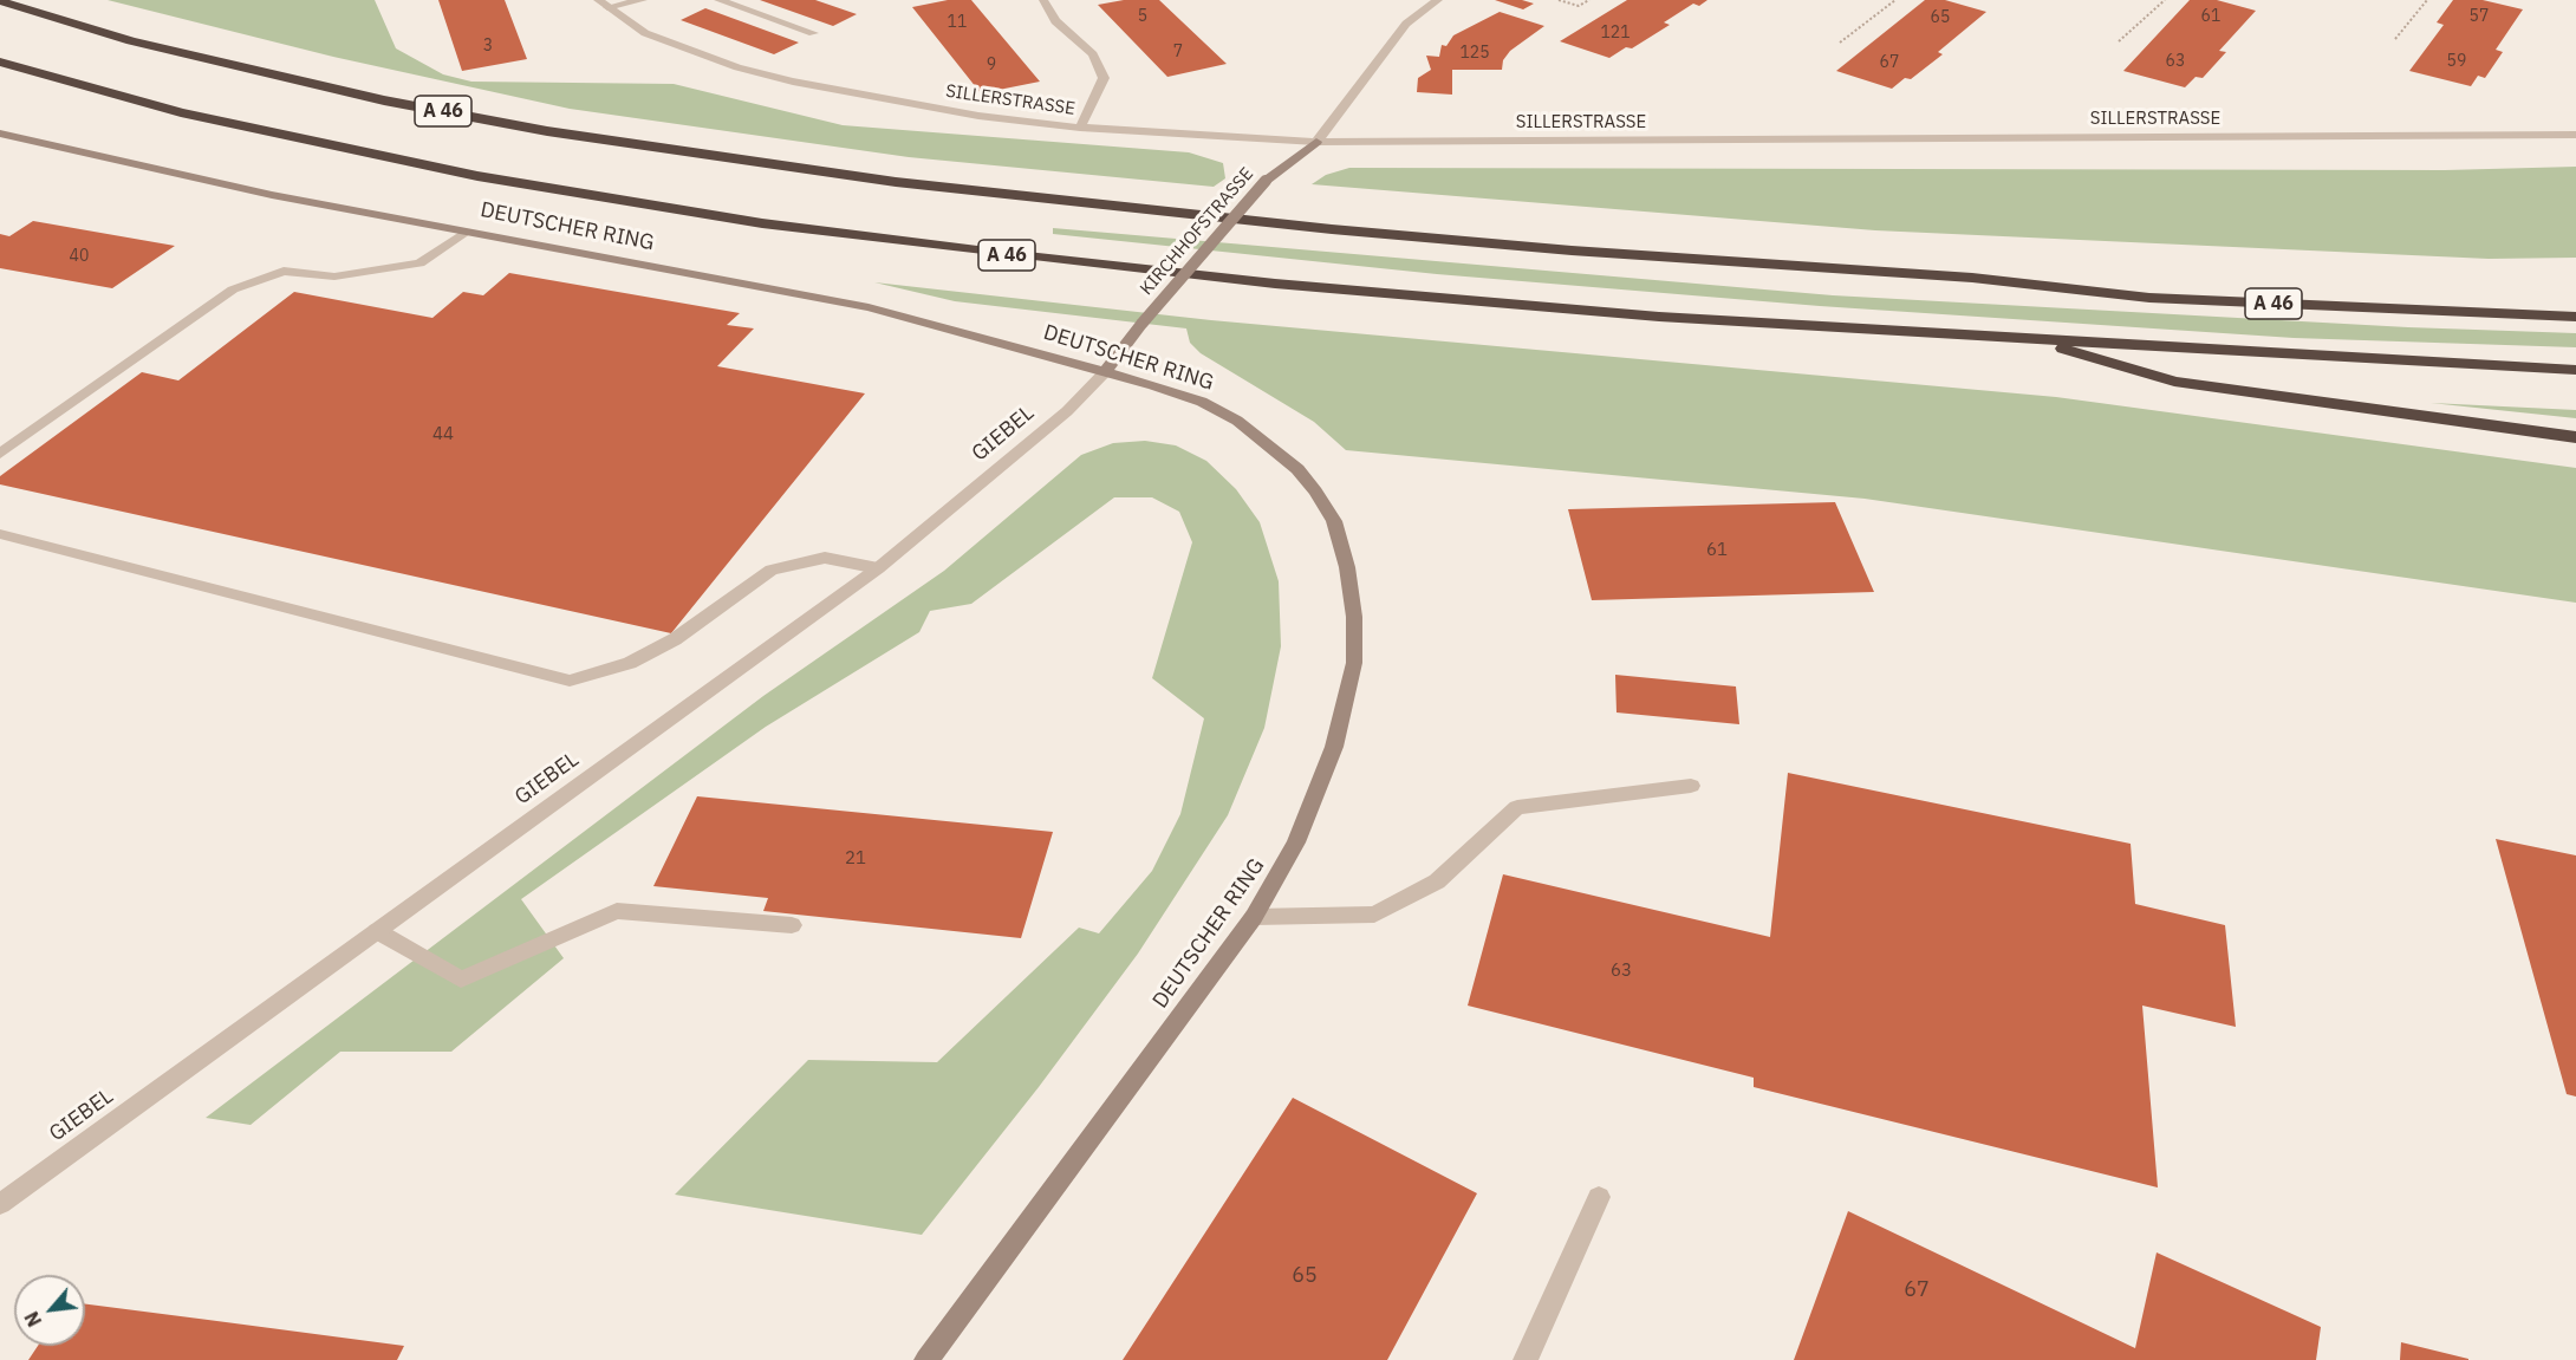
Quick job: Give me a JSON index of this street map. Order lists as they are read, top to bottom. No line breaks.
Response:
{"streets":{"highway":["A 46"],"street":["SILLERSTRASSE","DEUTSCHER RING","KIRCHHOFSTRASSE","GIEBEL"]},"crossings":[["SILLERSTRASSE","KIRCHHOFSTRASSE"],["DEUTSCHER RING","KIRCHHOFSTRASSE"],["DEUTSCHER RING","GIEBEL"],["KIRCHHOFSTRASSE","GIEBEL"]],"house_numbers":["5","61","57","65","11","121","3","7","125","63","59","67","9","40","44","61","21","63","65","67"],"north":"bottom left"}
